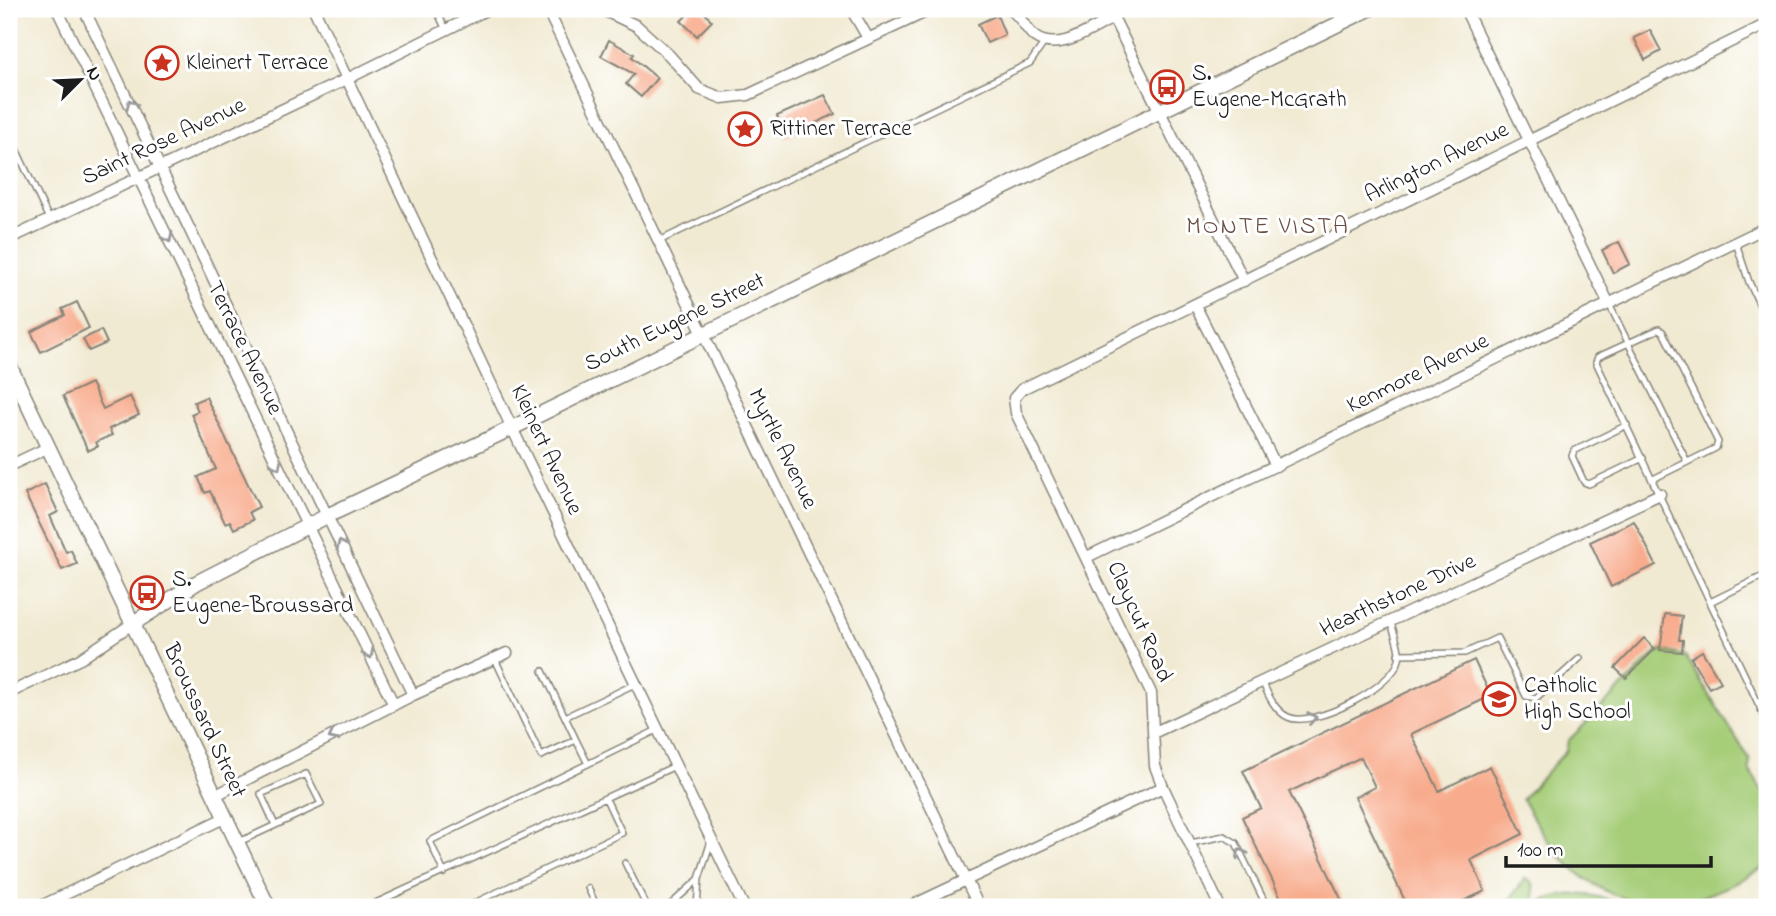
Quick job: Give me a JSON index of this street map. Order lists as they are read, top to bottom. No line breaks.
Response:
{"streets":{"street":["Saint Rose Avenue","Arlington Avenue","South Eugene Street","Terrace Avenue","Kenmore Avenue","Myrtle Avenue","Kleinert Avenue","Hearthstone Drive","Claycut Road","Broussard Street"]},"crossings":[["Saint Rose Avenue","Terrace Avenue"],["Saint Rose Avenue","Kleinert Avenue"],["Arlington Avenue","Claycut Road"],["South Eugene Street","Terrace Avenue"],["South Eugene Street","Myrtle Avenue"],["South Eugene Street","Kleinert Avenue"],["South Eugene Street","Broussard Street"],["Kenmore Avenue","Claycut Road"],["Hearthstone Drive","Claycut Road"]],"districts":["MONTE VISTA"],"places":{"place":["Kleinert Terrace","Rittiner Terrace"],"bus stop":["S. Eugene-McGrath","S. Eugene-Broussard"],"school or university":["Catholic High School"]},"scale_bar":"100 m","north":"top right"}
